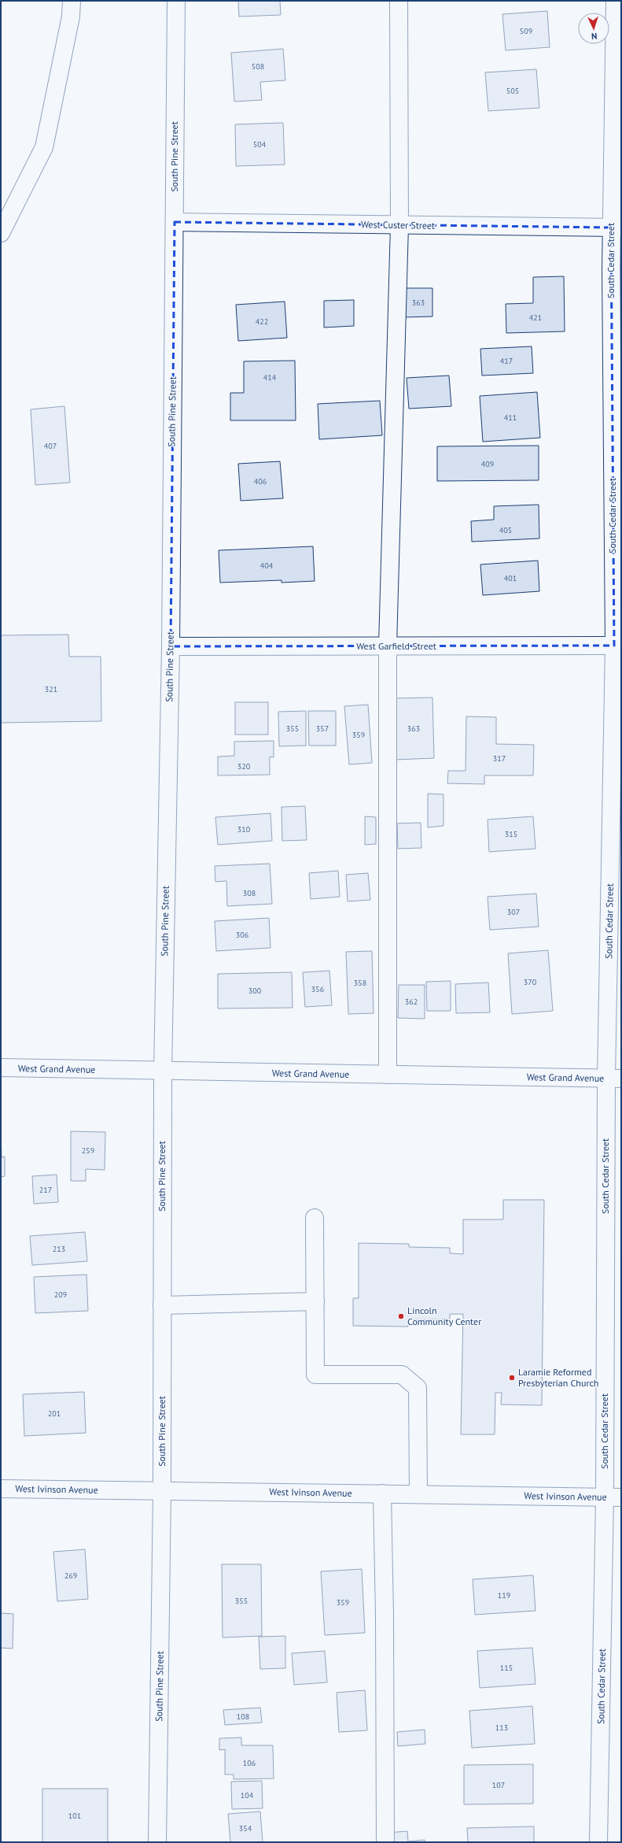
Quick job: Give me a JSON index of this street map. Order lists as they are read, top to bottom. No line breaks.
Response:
{"streets":{"street":["South Pine Street","West Custer Street","South Cedar Street","West Garfield Street","West Grand Avenue","West Ivinson Avenue"]},"crossings":[["South Pine Street","West Custer Street"],["South Pine Street","West Garfield Street"],["South Pine Street","West Grand Avenue"],["South Pine Street","West Ivinson Avenue"],["West Custer Street","South Cedar Street"],["South Cedar Street","West Garfield Street"],["South Cedar Street","West Grand Avenue"],["South Cedar Street","West Ivinson Avenue"]],"places":["Lincoln Community Center","Laramie Reformed Presbyterian Church"],"house_numbers":["509","508","505","504","363","421","422","417","414","411","407","409","406","405","404","401","321","355","357","363","359","317","320","310","315","308","307","306","370","358","356","300","362","259","217","213","209","201","269","119","355","359","115","108","113","106","107","104","101","354"],"north":"bottom"}
